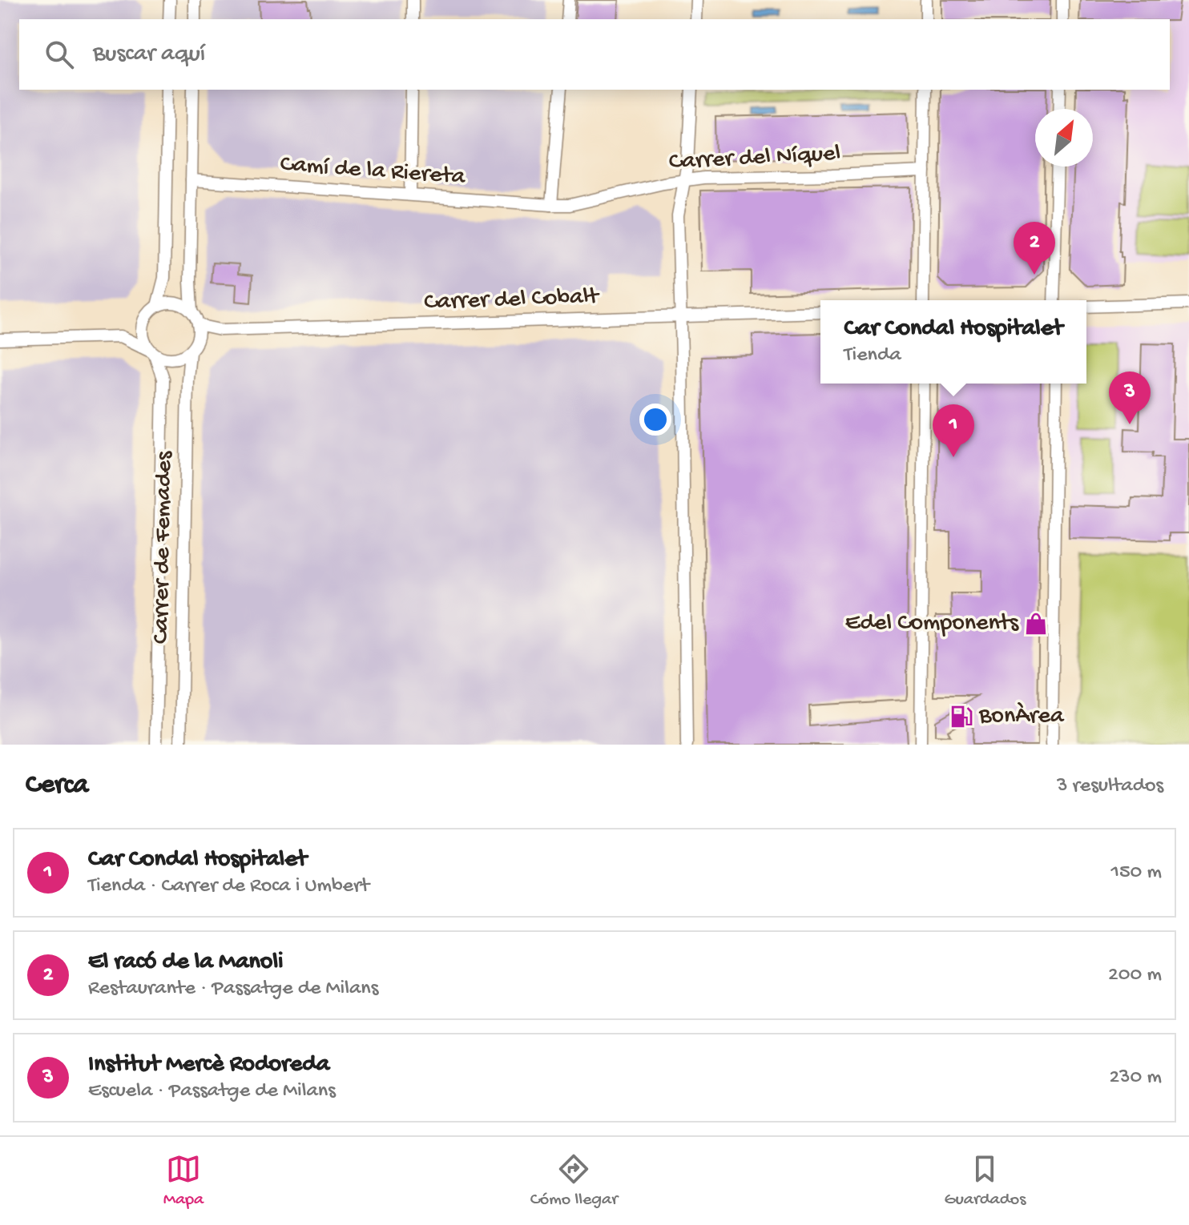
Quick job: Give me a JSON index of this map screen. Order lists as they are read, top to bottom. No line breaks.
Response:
{"streets":{"street":["Carrer del Níquel","Camí de la Riereta","Carrer del Cobalt","Carrer de Femades"]},"crossings":[["Carrer del Níquel","Camí de la Riereta"],["Carrer del Cobalt","Carrer de Femades"]],"places":{"shop":["Edel Components"],"fuel station":["BonÀrea"]},"north":"top right","page":{"search":"Buscar aquí","pins":["2","3","1"],"popup":["Car Condal Hospitalet","Tienda"],"heading":["Cerca","3 resultados"],"list":[{"mark":"1","name":"Car Condal Hospitalet","note":"Tienda · Carrer de Roca i Umbert","value":"150 m"},{"mark":"2","name":"El racó de la Manoli","note":"Restaurante · Passatge de Milans","value":"200 m"},{"mark":"3","name":"Institut Mercè Rodoreda","note":"Escuela · Passatge de Milans","value":"230 m"}],"nav":["Mapa","Cómo llegar","Guardados"]}}
